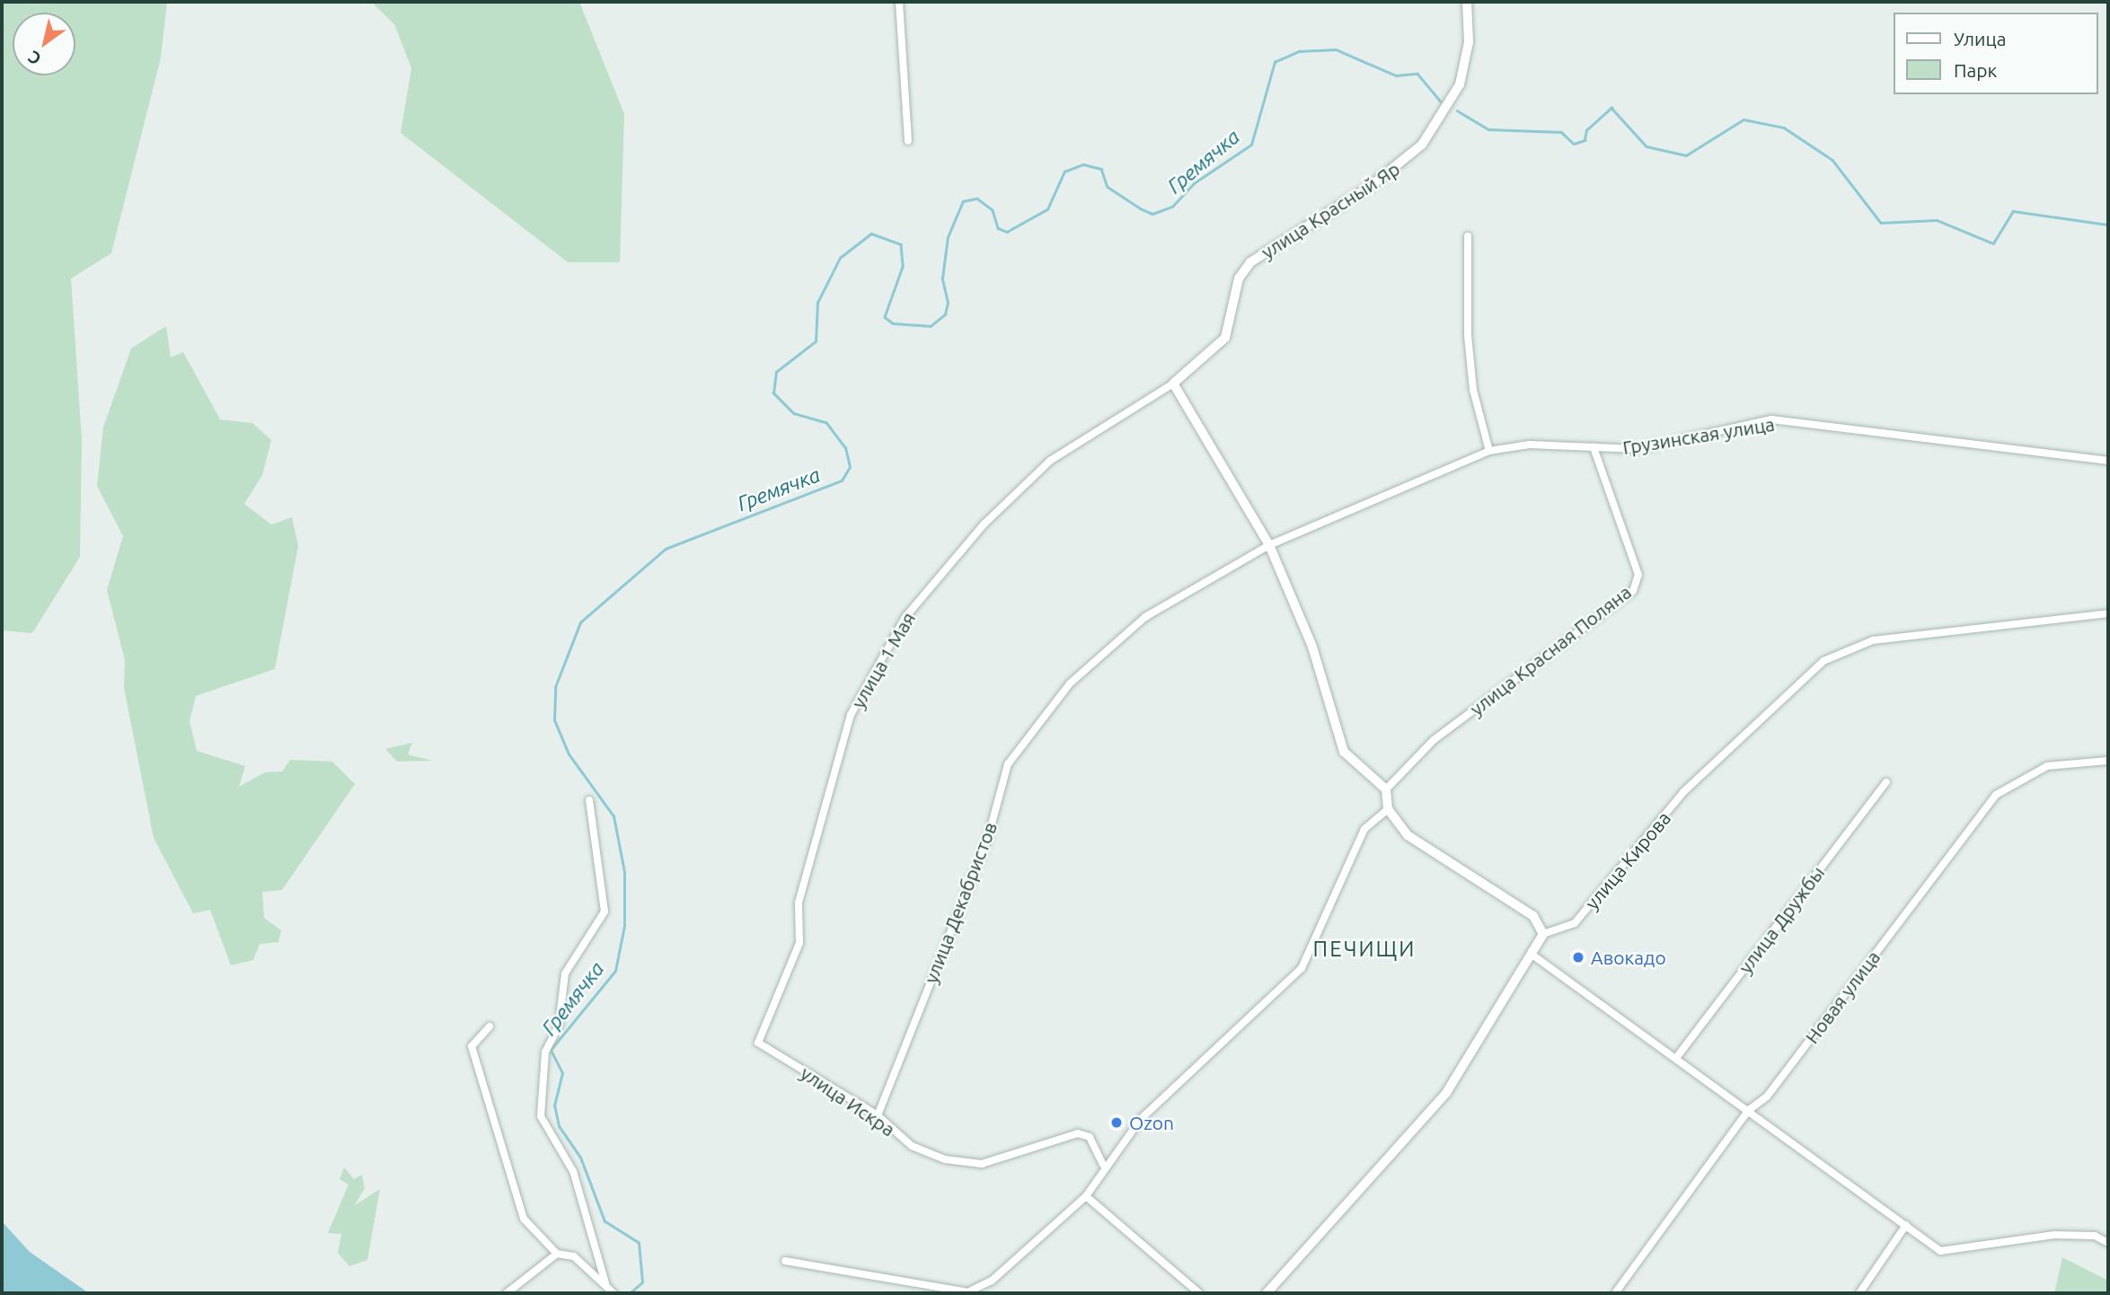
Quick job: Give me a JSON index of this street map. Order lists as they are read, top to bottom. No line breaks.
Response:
{"streets":{"street":["улица Красный Яр","Грузинская улица","улица Красная Поляна","улица 1 Мая","улица Кирова","улица Декабристов","улица Дружбы","Новая улица","улица Искра"]},"crossings":[["улица Красный Яр","улица 1 Мая"],["Грузинская улица","улица Красная Поляна"],["Грузинская улица","улица Декабристов"],["улица 1 Мая","улица Искра"],["улица Декабристов","улица Искра"]],"districts":["ПЕЧИЩИ"],"water":["Гремячка"],"places":["Авокадо","Ozon"],"legend":["Улица","Парк"],"north":"bottom left"}
